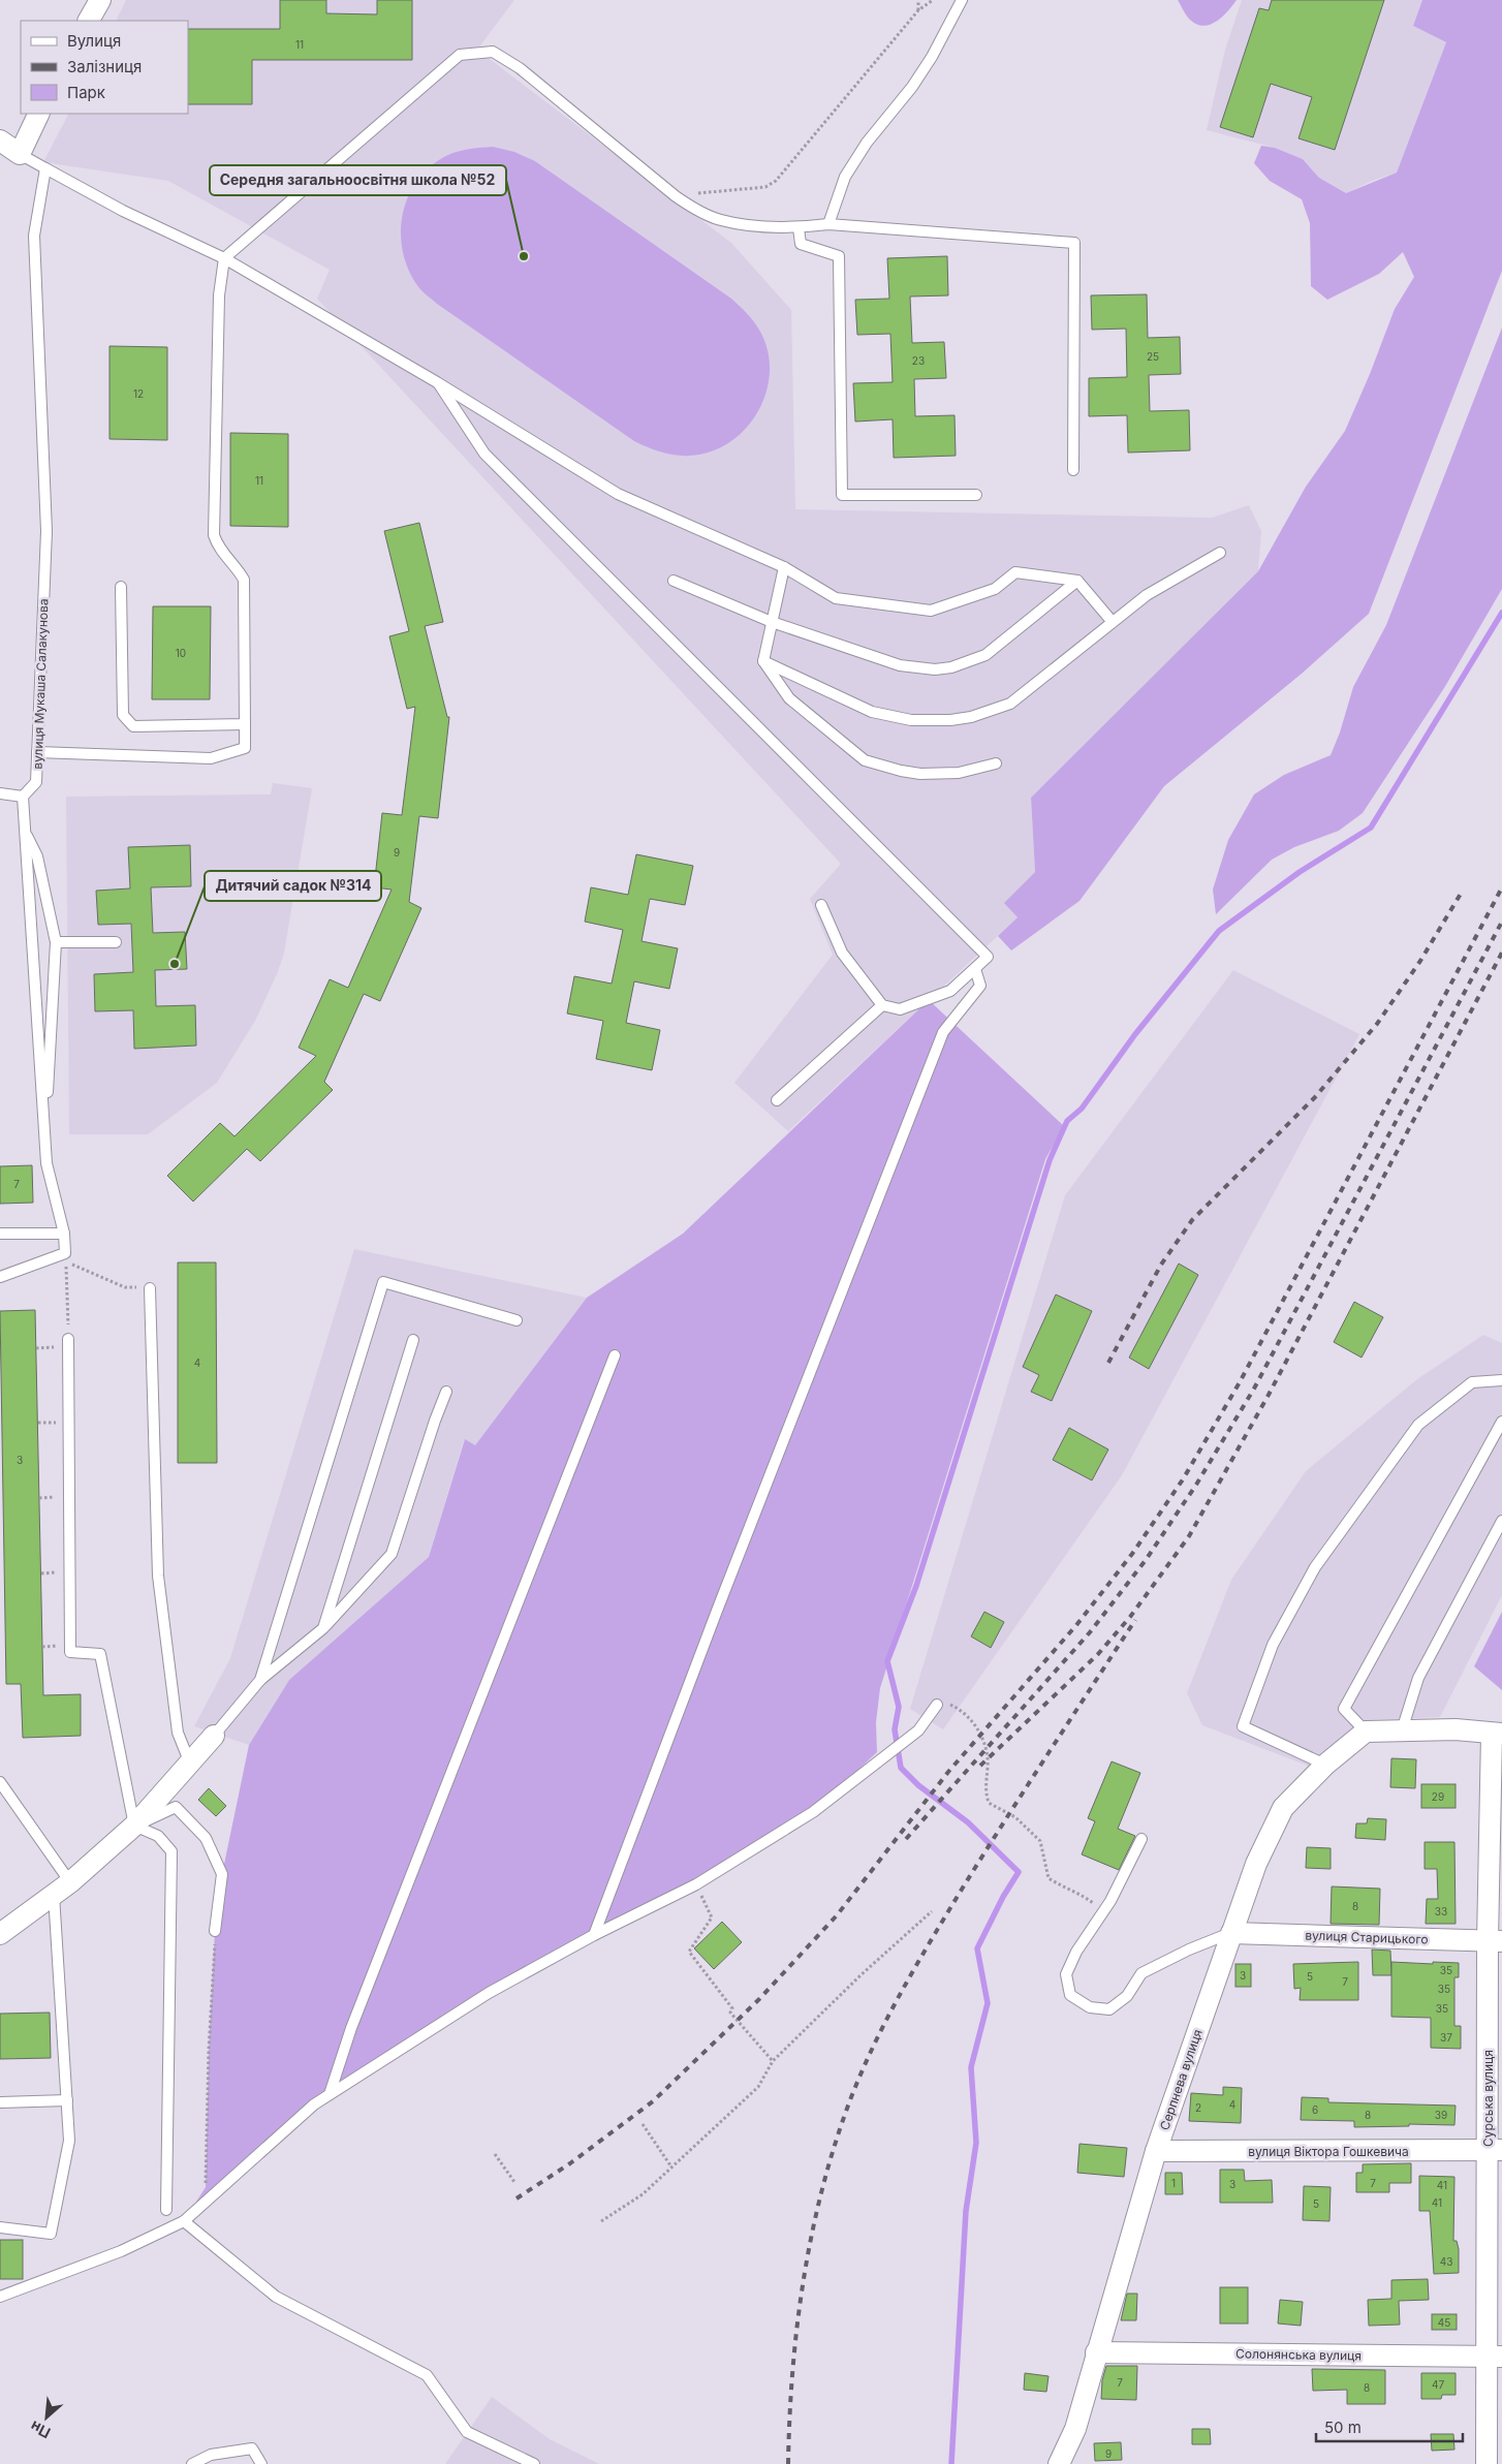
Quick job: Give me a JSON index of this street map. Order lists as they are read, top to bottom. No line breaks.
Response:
{"streets":{"street":["вулиця Старицького","Серпнева вулиця","Сурська вулиця","вулиця Віктора Гошкевича","Солонянська вулиця"],"lane":["вулиця Мукаша Салакунова"]},"crossings":[["вулиця Старицького","Серпнева вулиця"],["вулиця Старицького","Сурська вулиця"],["Серпнева вулиця","вулиця Віктора Гошкевича"],["Серпнева вулиця","Солонянська вулиця"],["Сурська вулиця","вулиця Віктора Гошкевича"],["Сурська вулиця","Солонянська вулиця"]],"places":["Середня загальноосвітня школа №52","Дитячий садок №314"],"house_numbers":["11","25","23","12","11","10","9","7","4","3","29","8","33","35","3","5","7","35","35","37","4","2","6","8","39","1","7","3","41","41","5","43","45","7","47","8","9"],"legend":["Вулиця","Залізниця","Парк"],"scale_bar":"50 m","north":"bottom left"}
